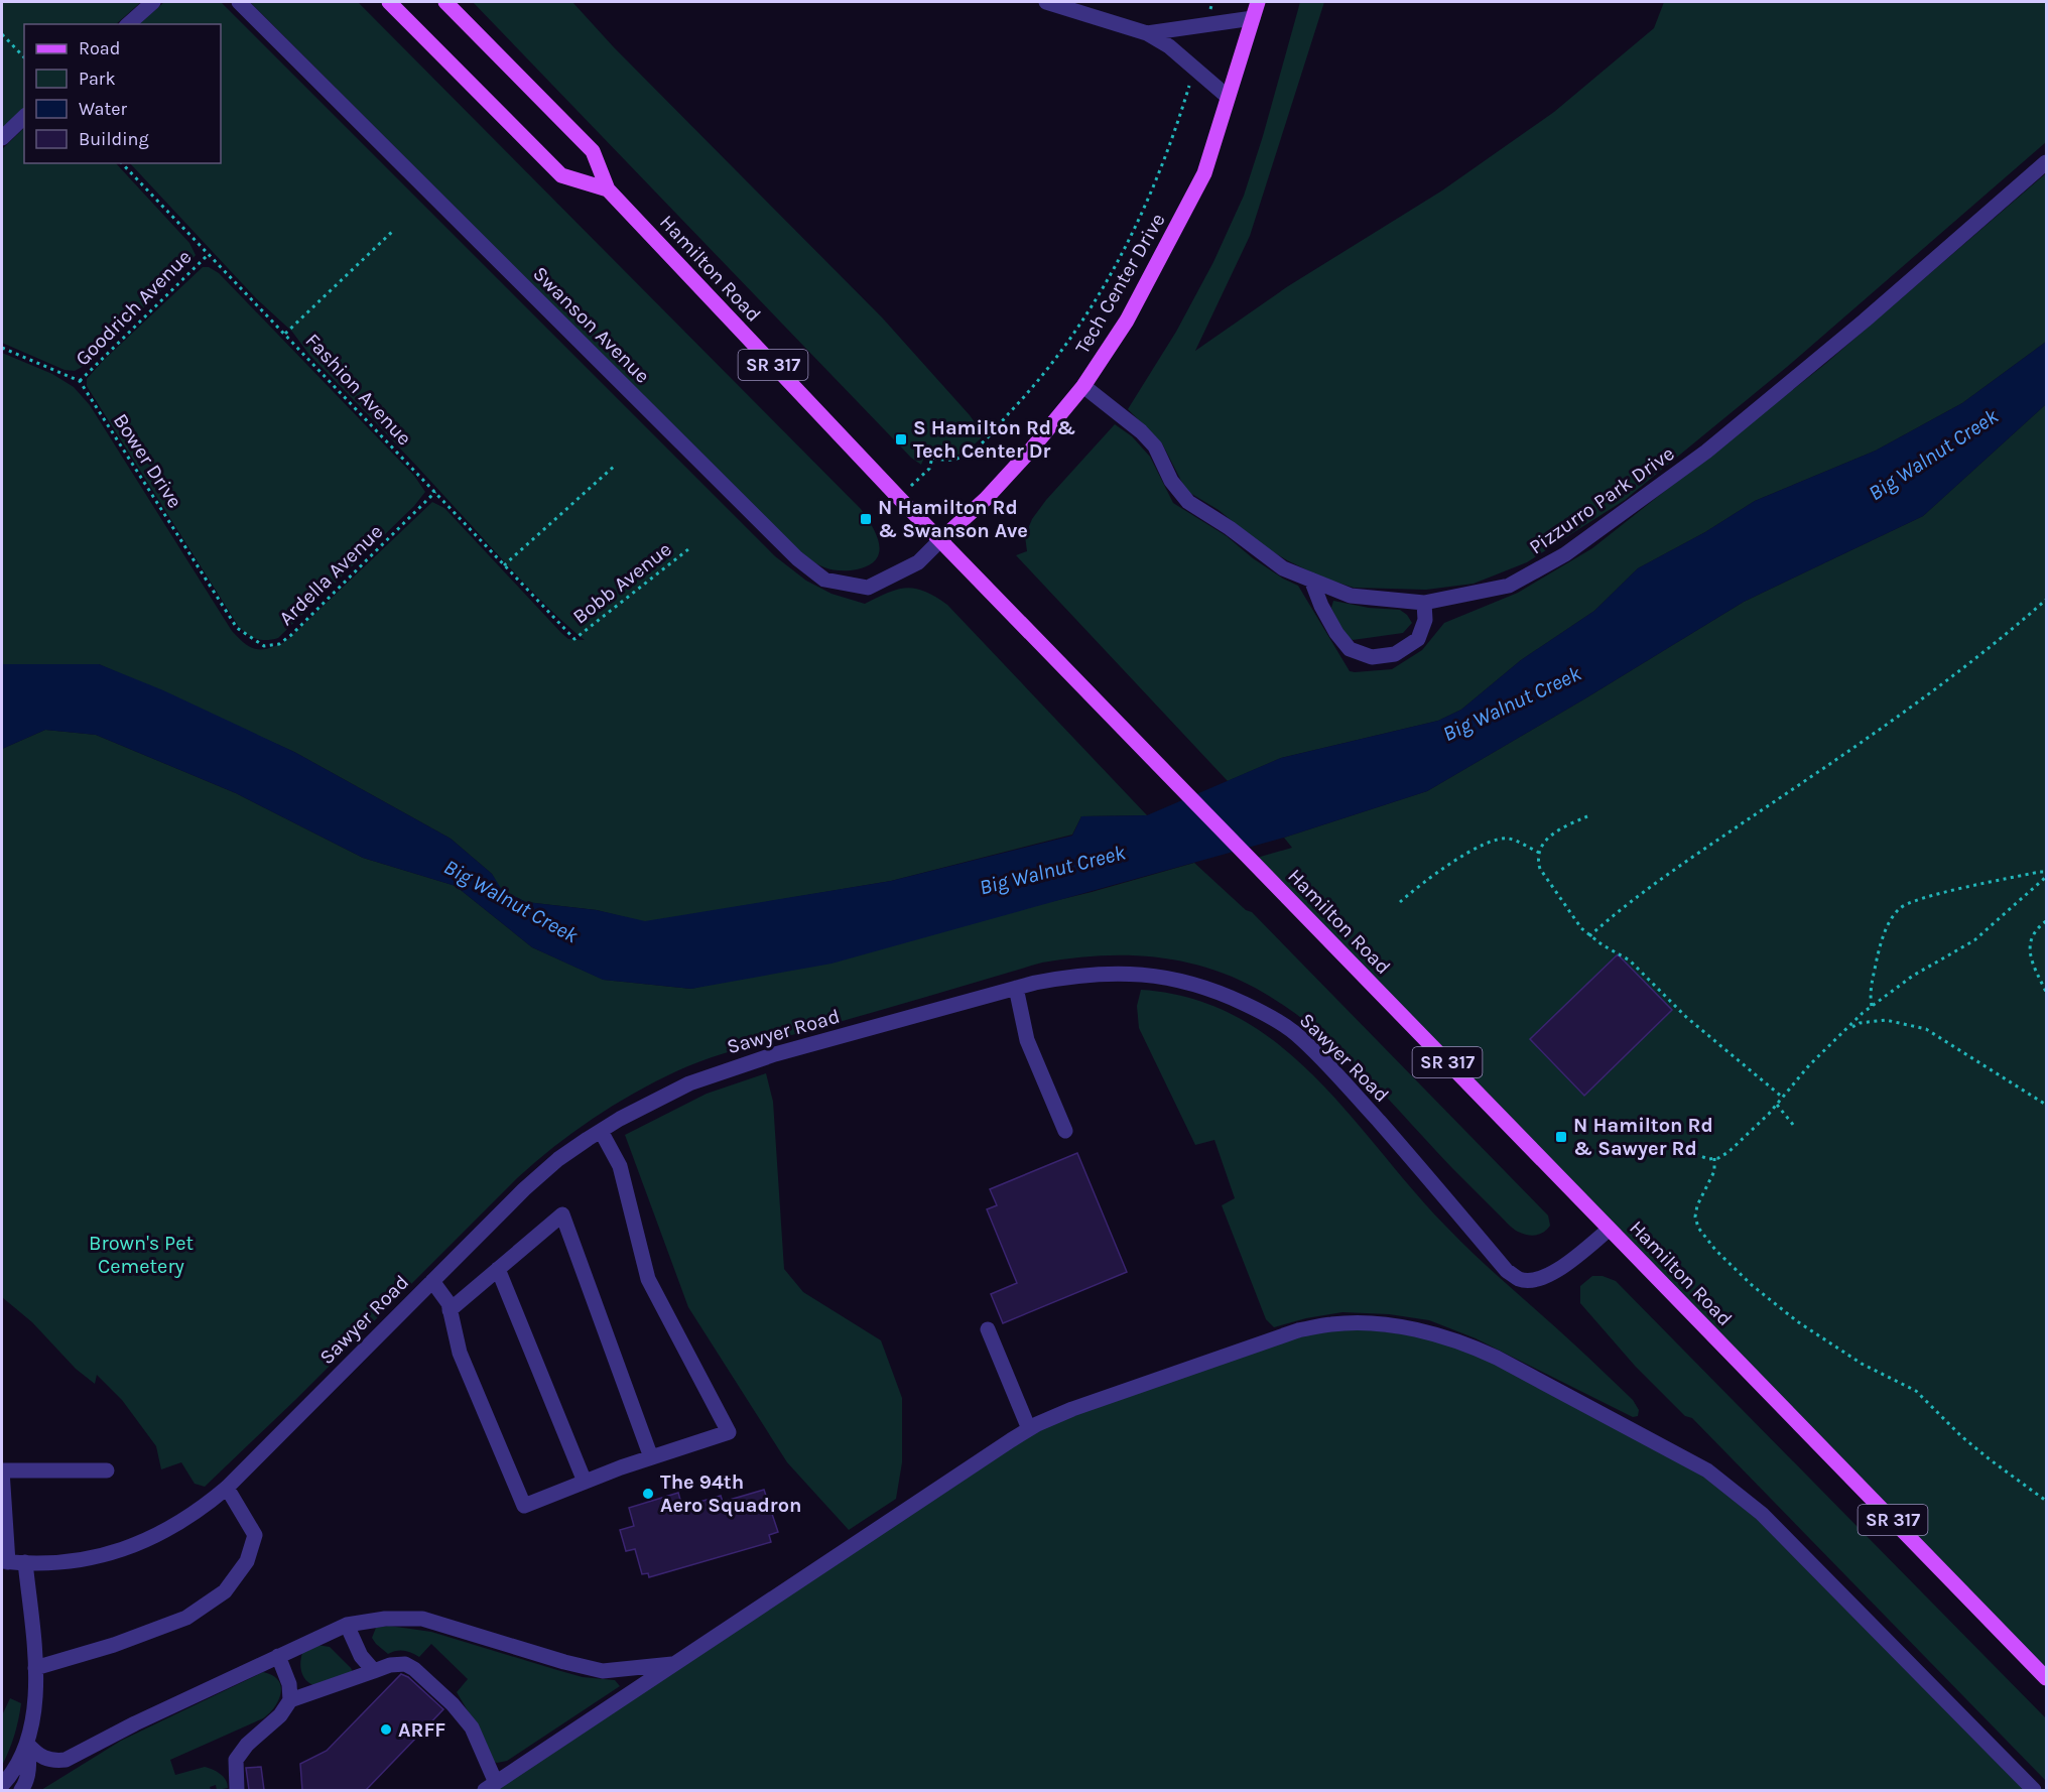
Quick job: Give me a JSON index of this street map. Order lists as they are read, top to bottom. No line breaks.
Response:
{"streets":{"main road":["Hamilton Road","Tech Center Drive","SR 317"],"street":["Swanson Avenue","Pizzurro Park Drive","Sawyer Road"],"path":["Goodrich Avenue","Fashion Avenue","Bower Drive","Ardella Avenue","Bobb Avenue"]},"crossings":[["Hamilton Road","Tech Center Drive"],["Hamilton Road","Swanson Avenue"],["Hamilton Road","Sawyer Road"],["Tech Center Drive","Swanson Avenue"],["Tech Center Drive","Pizzurro Park Drive"],["Goodrich Avenue","Fashion Avenue"],["Goodrich Avenue","Bower Drive"],["Fashion Avenue","Ardella Avenue"],["Fashion Avenue","Bobb Avenue"],["Bower Drive","Ardella Avenue"]],"water":["Big Walnut Creek"],"parks":["Brown's Pet Cemetery"],"places":{"transit":["S Hamilton Rd & Tech Center Dr","N Hamilton Rd & Swanson Ave","N Hamilton Rd & Sawyer Rd"],"other":["The 94th Aero Squadron","ARFF"]},"legend":["Road","Park","Water","Building"]}
